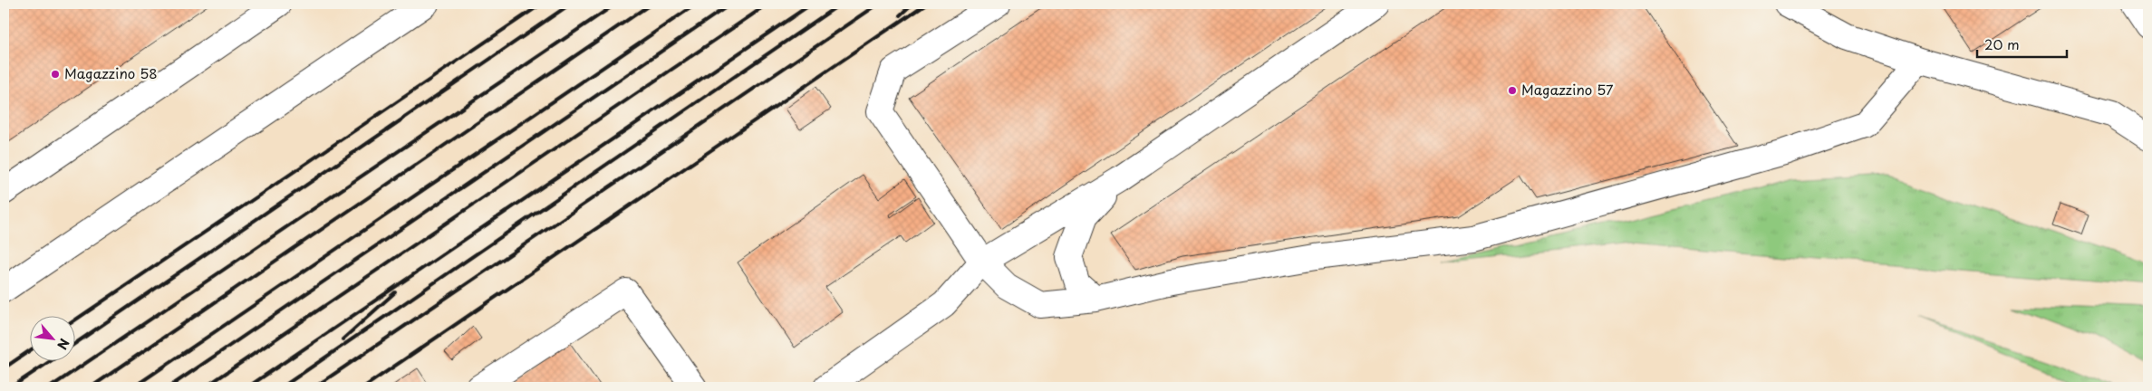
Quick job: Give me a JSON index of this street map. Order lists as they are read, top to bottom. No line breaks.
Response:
{"places":["Magazzino 58","Magazzino 57"],"scale_bar":"20 m","north":"bottom right"}
